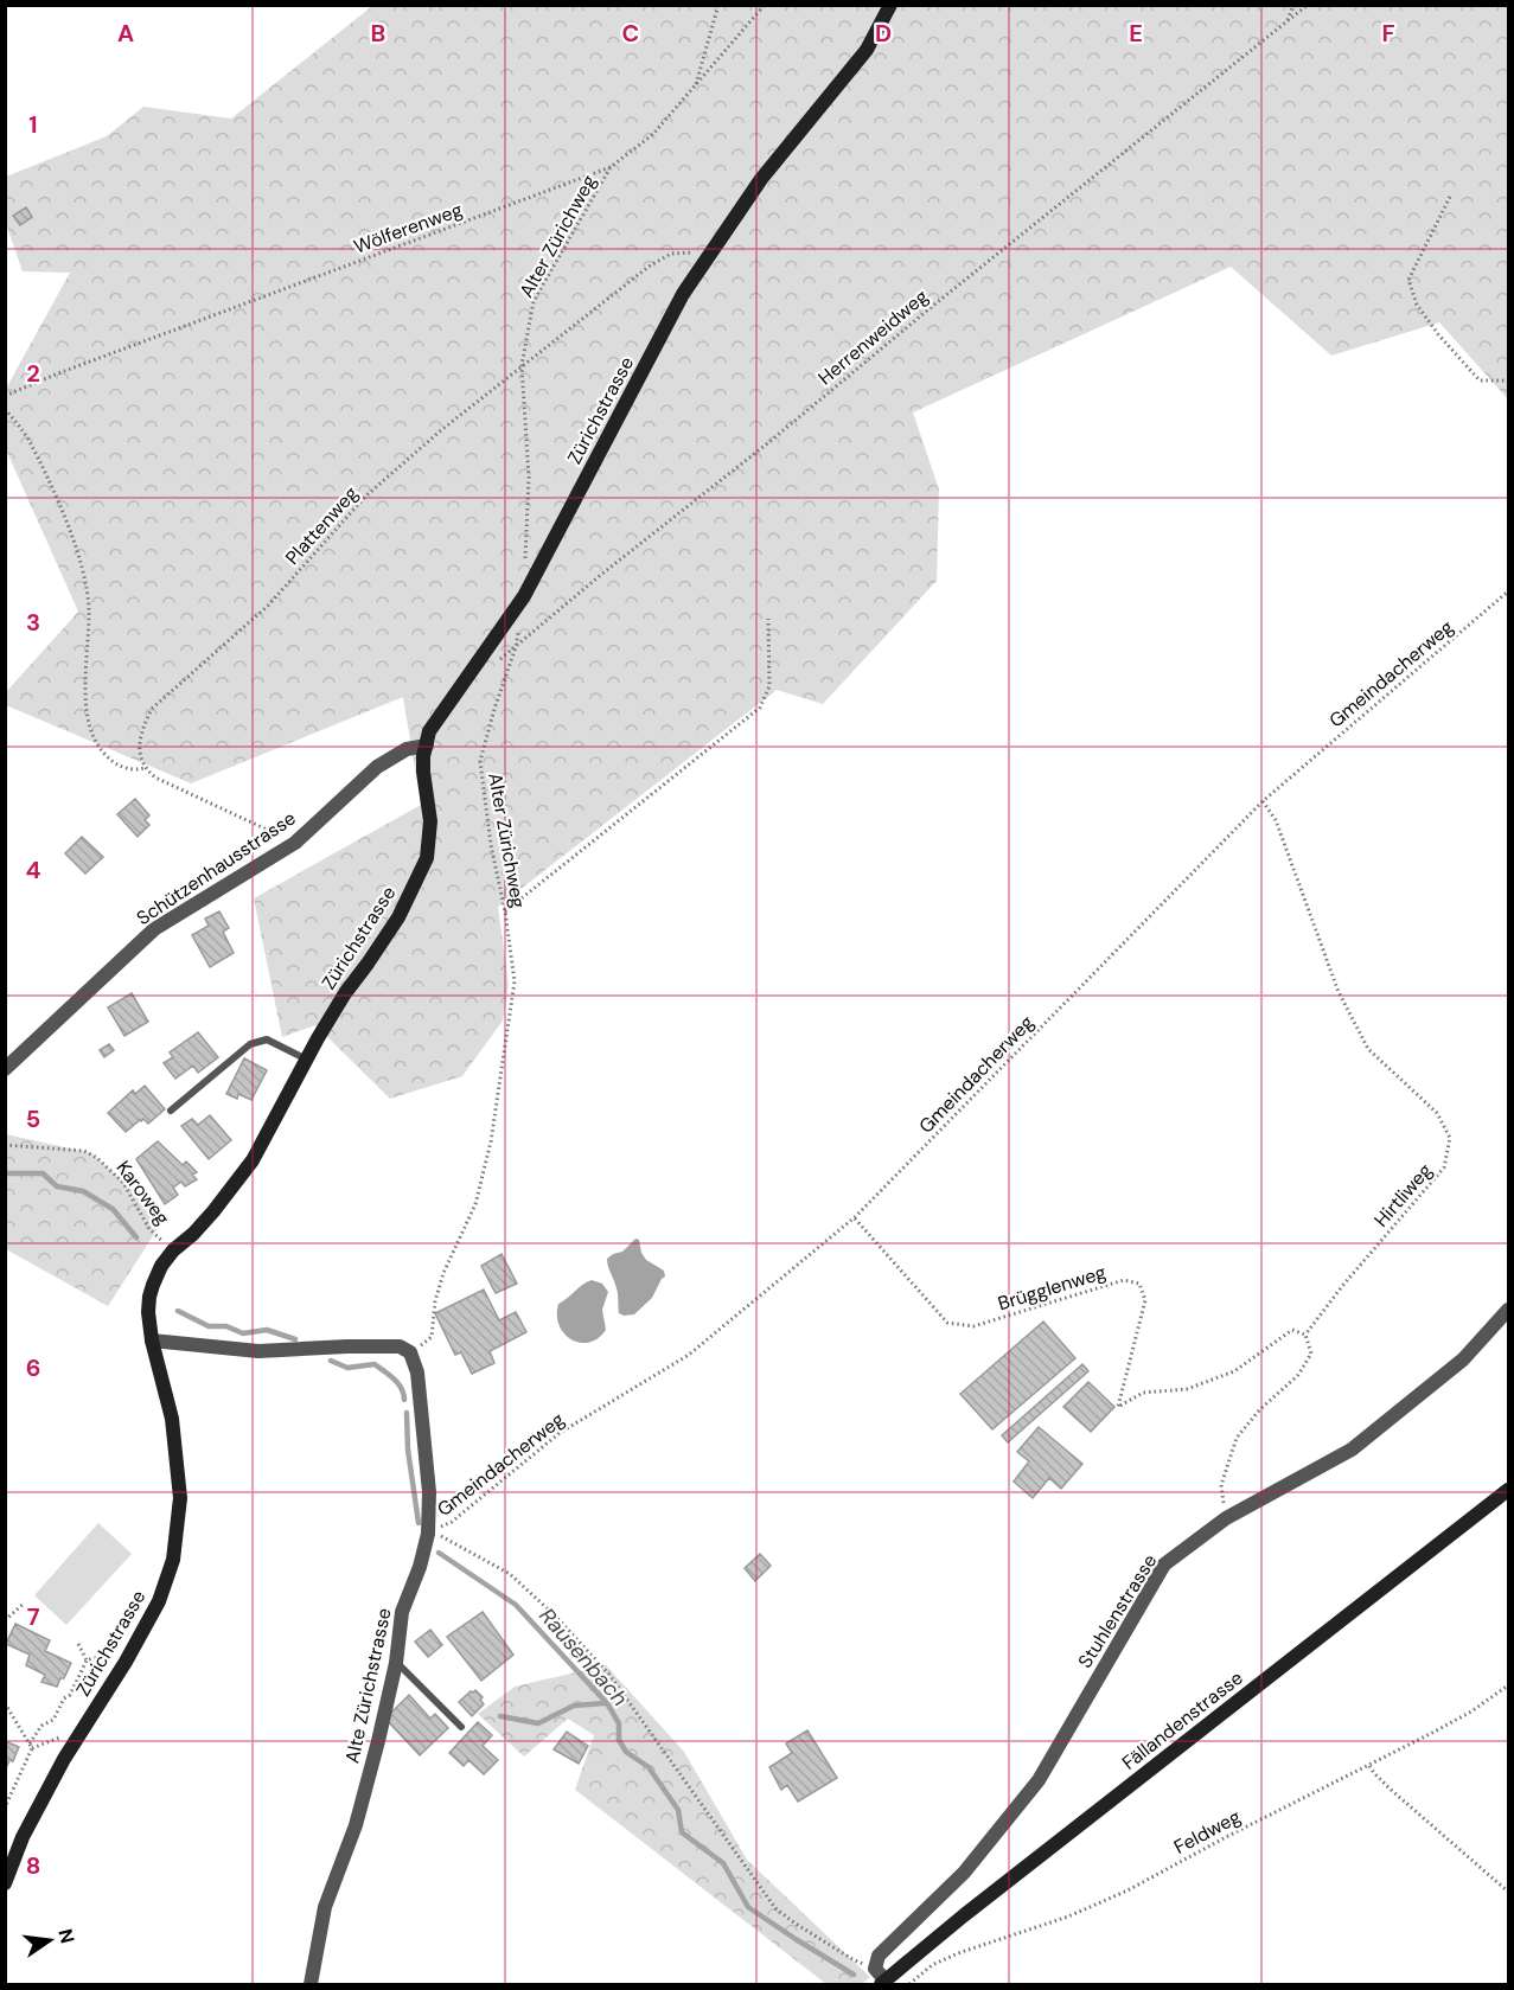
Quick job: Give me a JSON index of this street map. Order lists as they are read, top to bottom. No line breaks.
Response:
{"streets":{"street":["Zürichstrasse","Schützenhausstrasse","Stuhlenstrasse","Alte Zürichstrasse","Fällandenstrasse"],"path":["Wölferenweg","Alter Zürichweg","Herrenweidweg","Plattenweg","Gmeindacherweg","Karoweg","Hirtliweg","Brügglenweg","Feldweg"]},"crossings":[["Wölferenweg","Alter Zürichweg"],["Alter Zürichweg","Herrenweidweg"],["Alter Zürichweg","Zürichstrasse"],["Alter Zürichweg","Plattenweg"],["Alter Zürichweg","Alte Zürichstrasse"],["Zürichstrasse","Plattenweg"],["Zürichstrasse","Schützenhausstrasse"],["Zürichstrasse","Karoweg"],["Gmeindacherweg","Hirtliweg"],["Gmeindacherweg","Brügglenweg"],["Gmeindacherweg","Alte Zürichstrasse"],["Hirtliweg","Brügglenweg"]],"water":["Rausenbach"],"north":"right","grid":{"columns":["A","B","C","D","E","F"],"rows":["1","2","3","4","5","6","7","8"]}}
